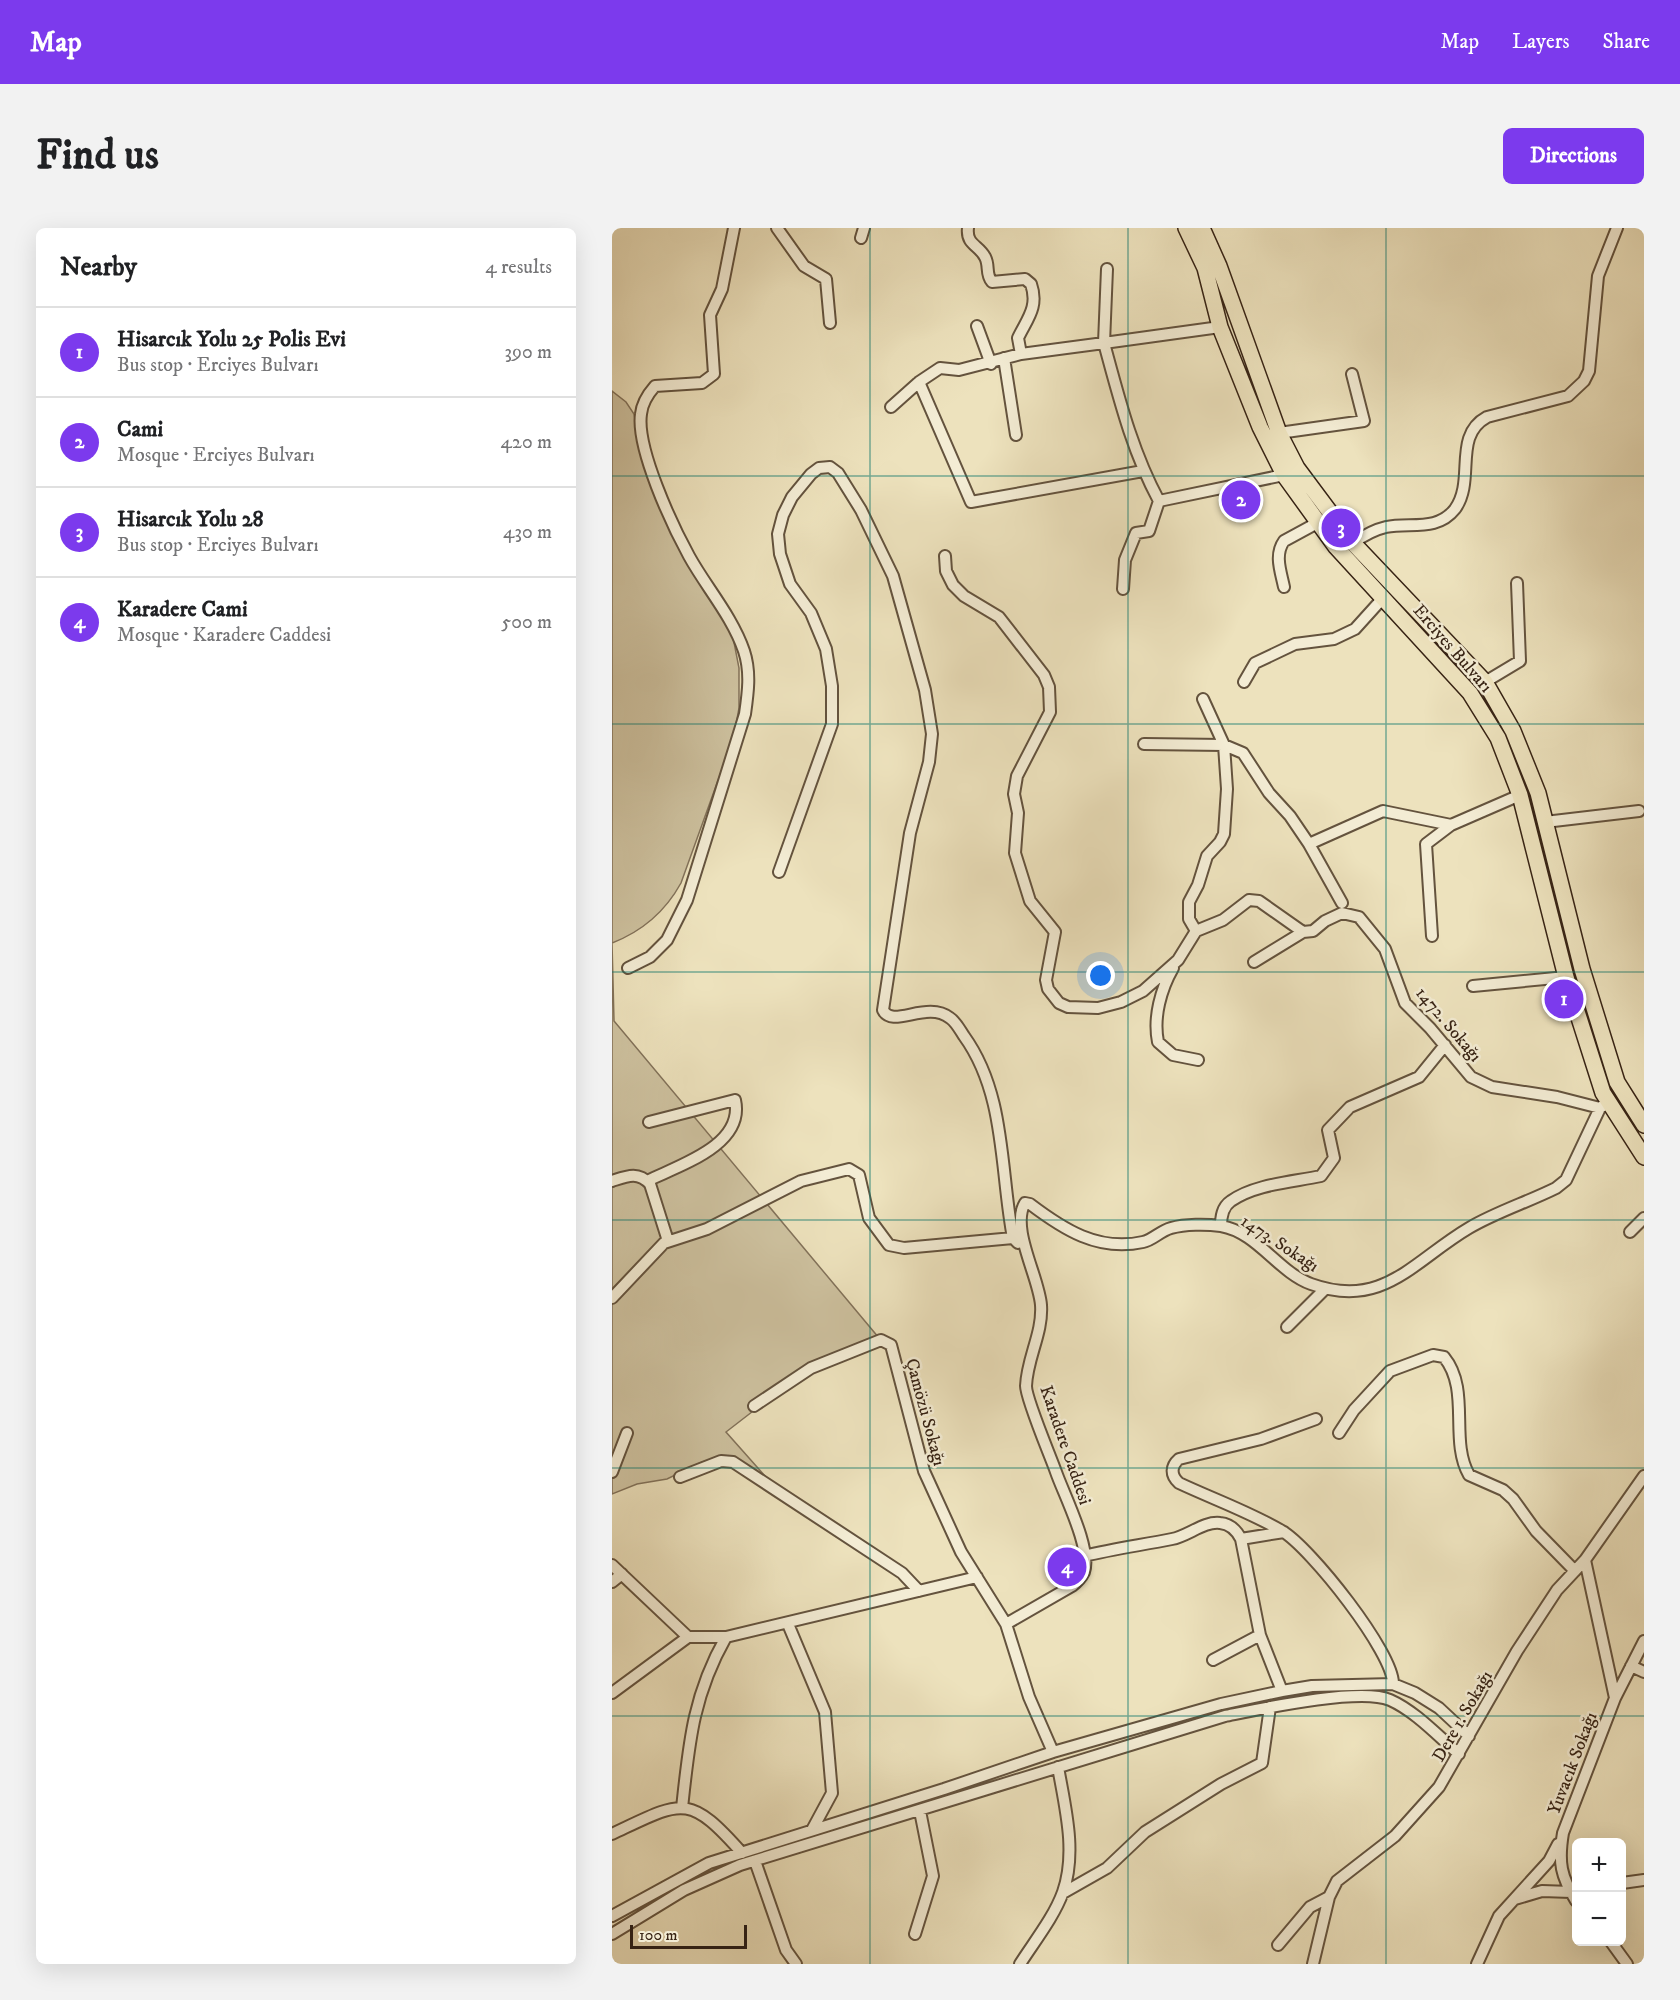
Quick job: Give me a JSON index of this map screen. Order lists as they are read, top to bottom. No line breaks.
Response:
{"streets":{"highway":["Erciyes Bulvarı"],"street":["1472. Sokağı","1473. Sokağı","Çamözü Sokağı","Karadere Caddesi","Dere 1. Sokağı","Yuvacık Sokağı"]},"crossings":[["Erciyes Bulvarı","1472. Sokağı"],["Erciyes Bulvarı","1473. Sokağı"],["1472. Sokağı","1473. Sokağı"],["1473. Sokağı","Karadere Caddesi"]],"scale_bar":"100 m","page":{"header":"Map","nav":["Map","Layers","Share"],"buttons":"Directions","title":"Find us","heading":["Nearby","4 results"],"list":[{"mark":"1","name":"Hisarcık Yolu 25 Polis Evi","note":"Bus stop · Erciyes Bulvarı","value":"390 m"},{"mark":"2","name":"Cami","note":"Mosque · Erciyes Bulvarı","value":"420 m"},{"mark":"3","name":"Hisarcık Yolu 28","note":"Bus stop · Erciyes Bulvarı","value":"430 m"},{"mark":"4","name":"Karadere Cami","note":"Mosque · Karadere Caddesi","value":"500 m"}],"pins":["2","3","1","4"],"map_buttons":["+","−"],"scale":"100 m"}}
